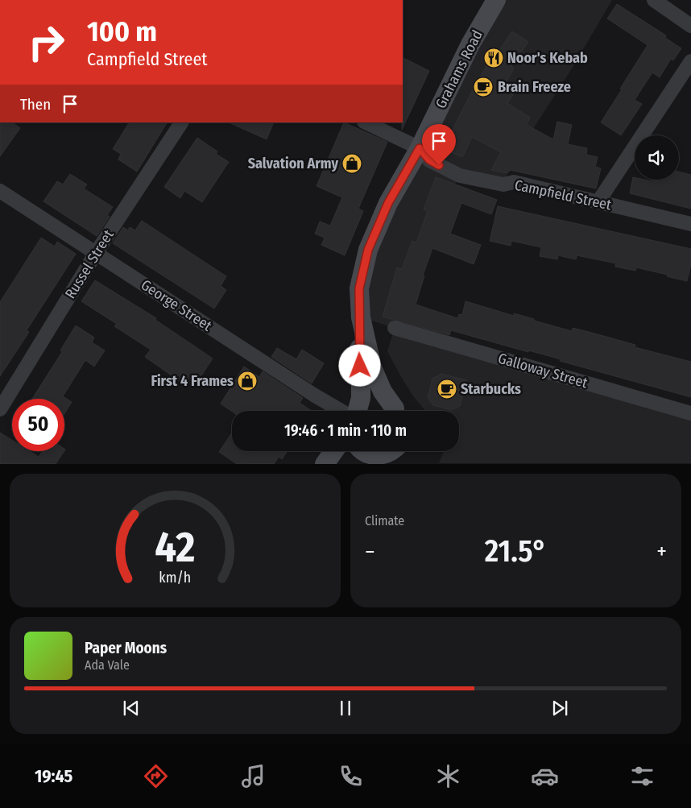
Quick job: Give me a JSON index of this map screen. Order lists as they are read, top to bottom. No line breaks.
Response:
{"streets":{"main road":["Grahams Road"],"street":["Campfield Street","Russel Street","George Street","Galloway Street"]},"crossings":[["Grahams Road","Campfield Street"],["Russel Street","George Street"]],"places":{"restaurant":["Noor's Kebab"],"cafe":["Brain Freeze","Starbucks"],"shop":["Salvation Army","First 4 Frames"]},"page":{"turn":["100 m","Campfield Street"],"then":"Then","limit":"50","trip":"19:46 · 1 min · 110 m","tile":"Climate","heat":["−","21.5°","+"],"song":["Paper Moons","Ada Vale"],"tabs":"19:45","gauge":["42","km/h"]}}
